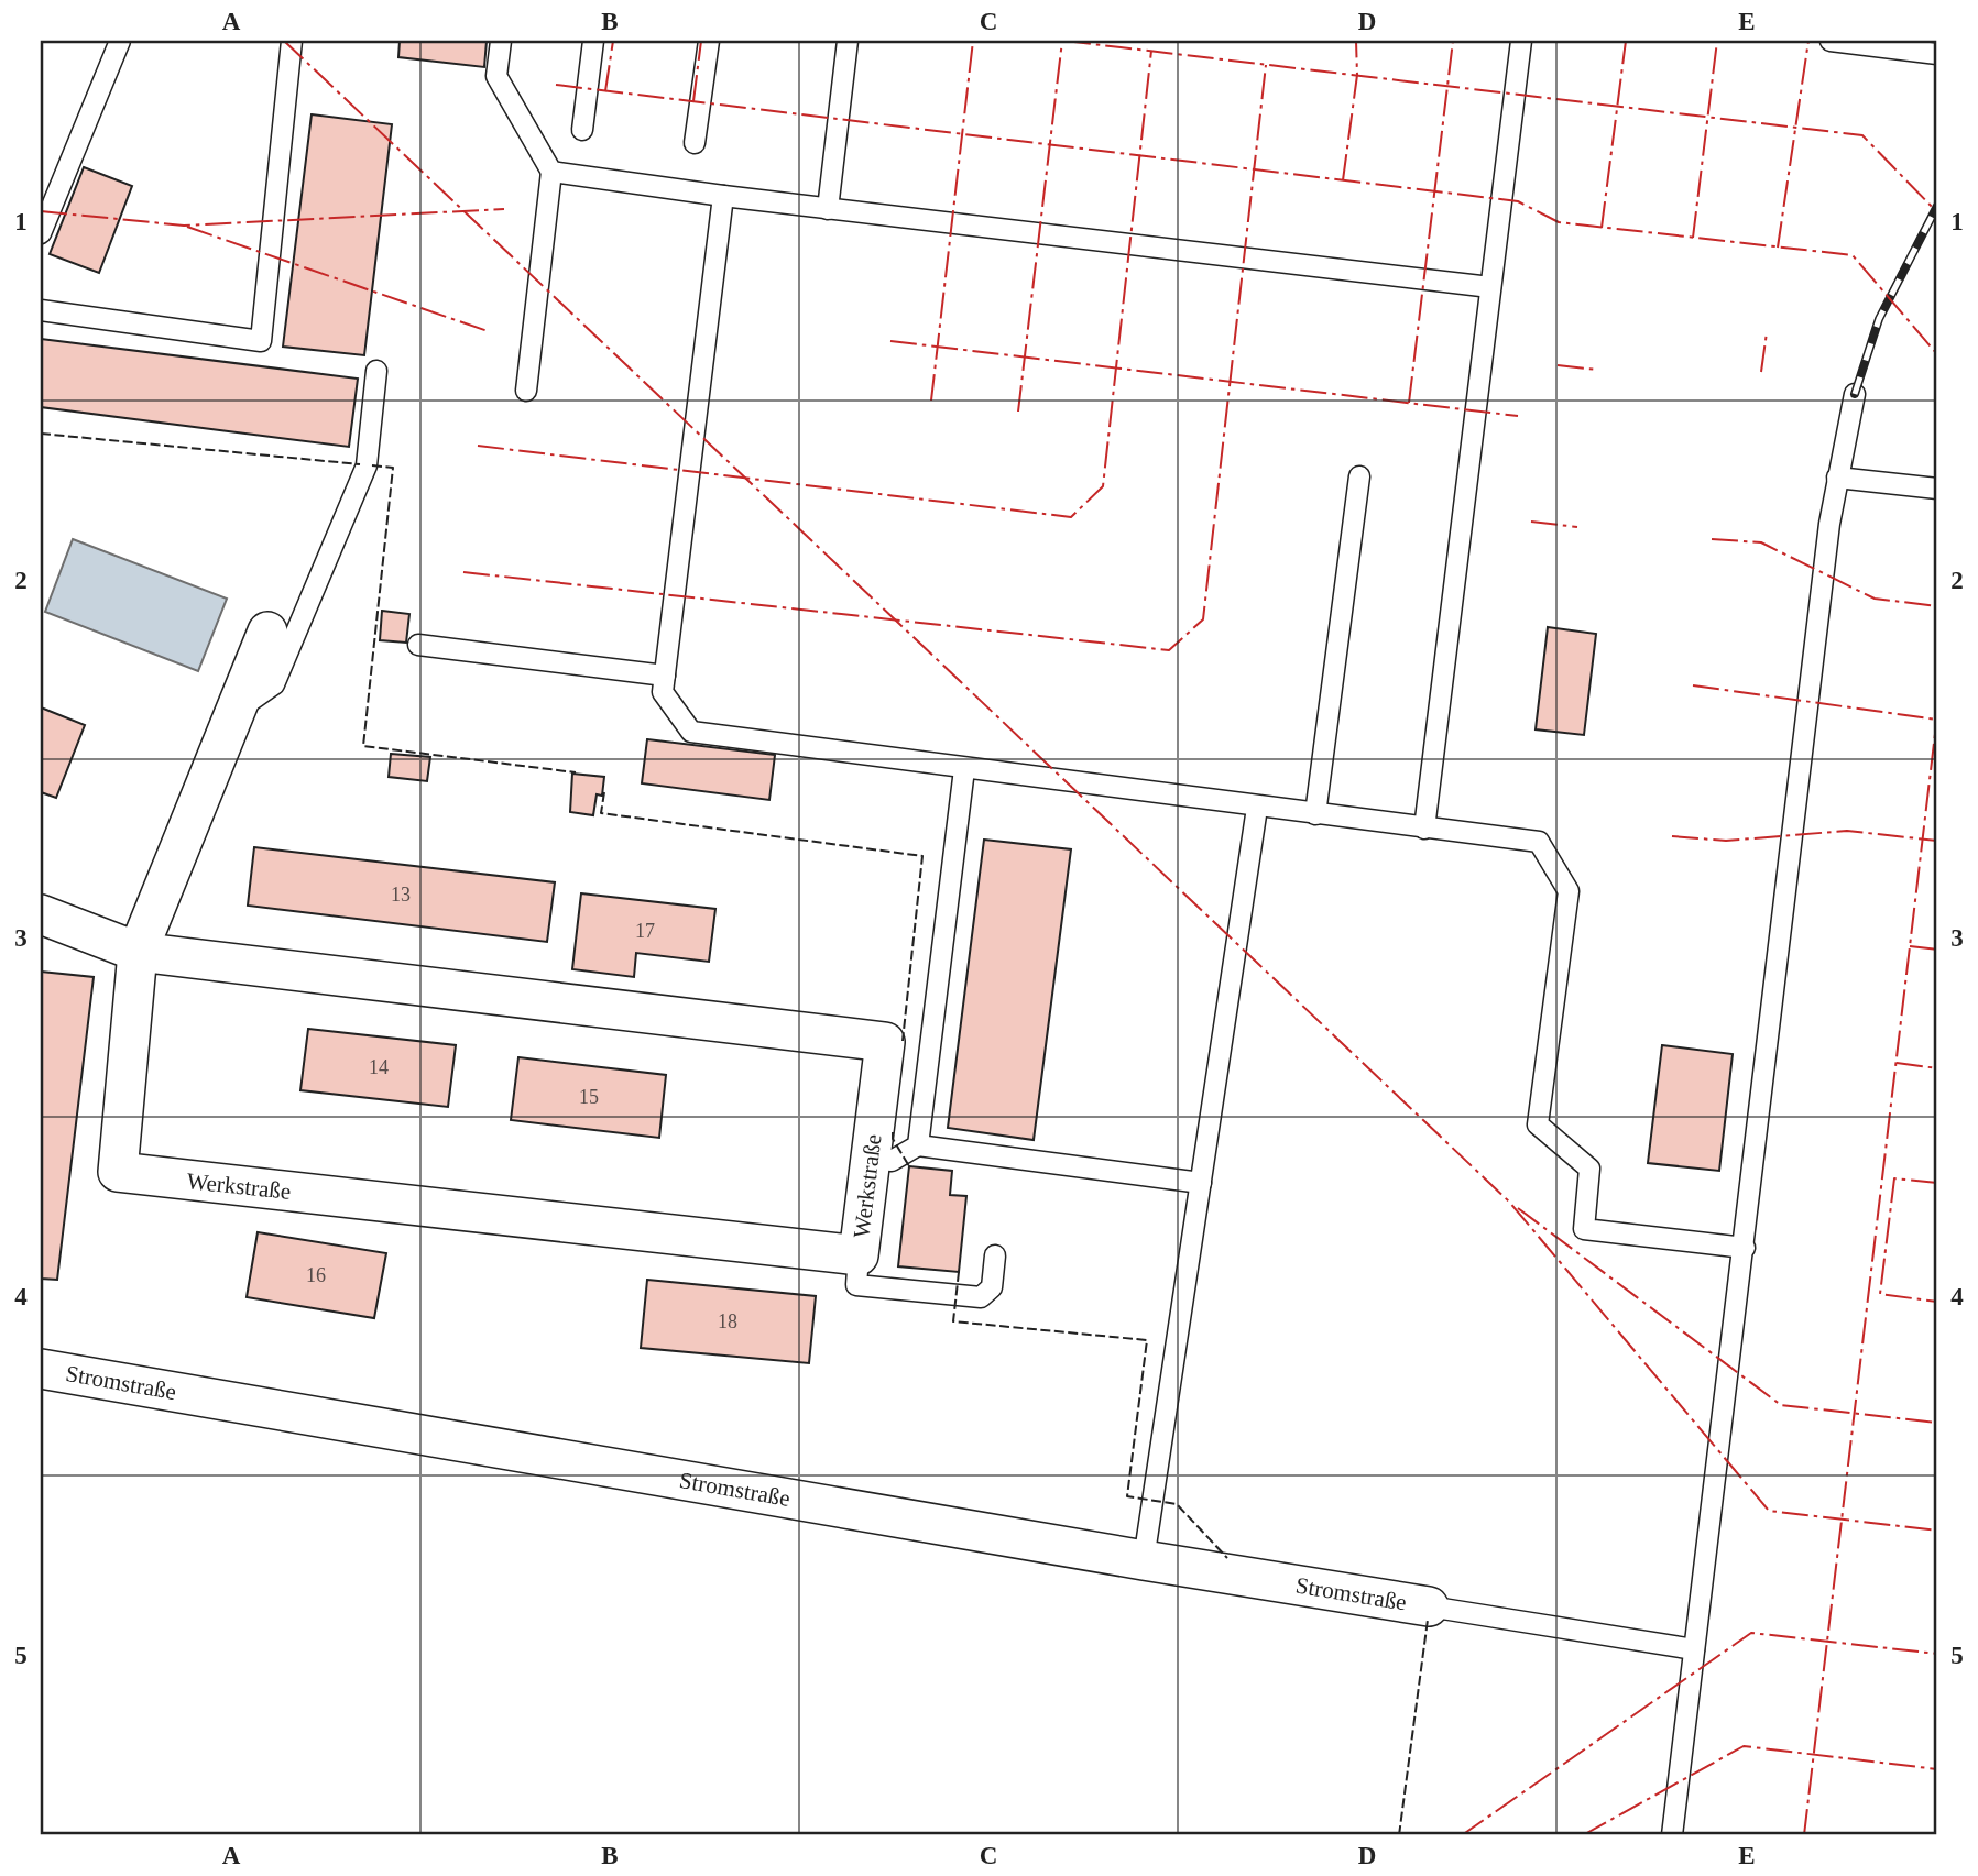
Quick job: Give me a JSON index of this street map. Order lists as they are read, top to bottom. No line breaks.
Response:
{"streets":{"street":["Werkstraße","Stromstraße"]},"house_numbers":["13","17","14","15","16","18"],"grid":{"columns":["A","B","C","D","E"],"rows":["1","2","3","4","5"]}}
